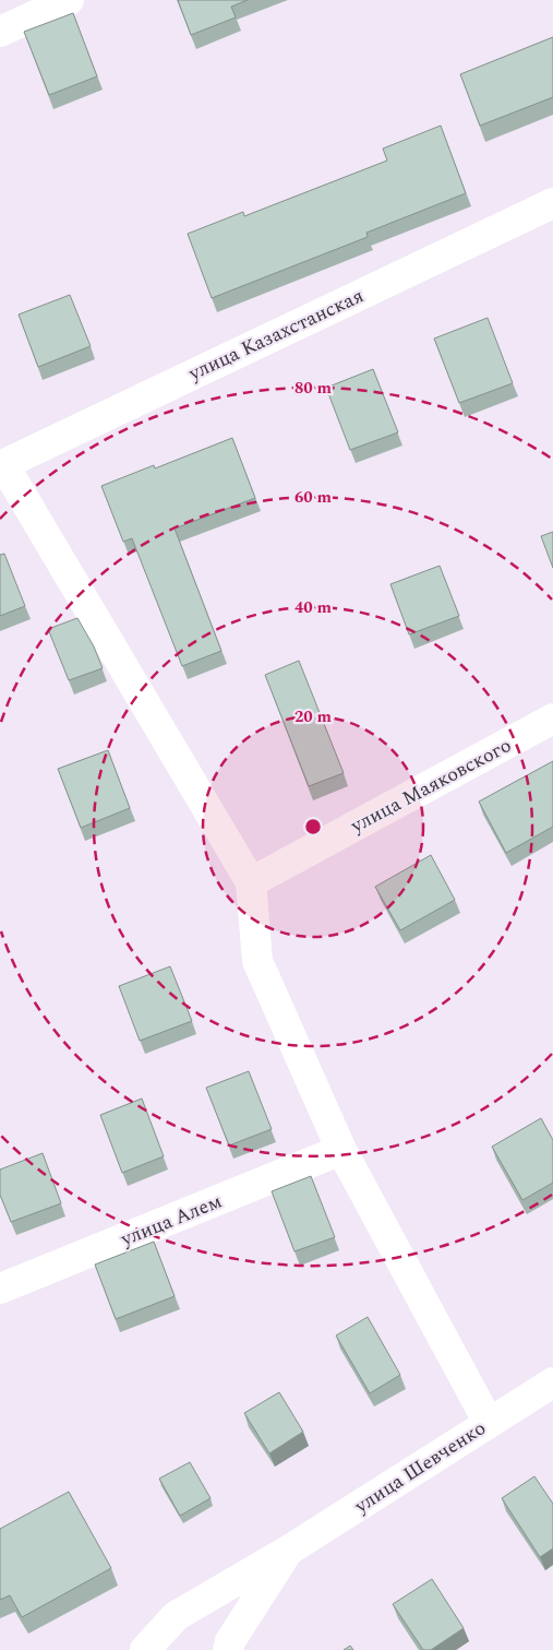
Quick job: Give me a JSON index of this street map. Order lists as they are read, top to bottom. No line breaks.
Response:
{"streets":{"street":["улица Казахстанская","улица Маяковского","улица Алем","улица Шевченко"]},"rings":["80 m","60 m","40 m","20 m"]}
